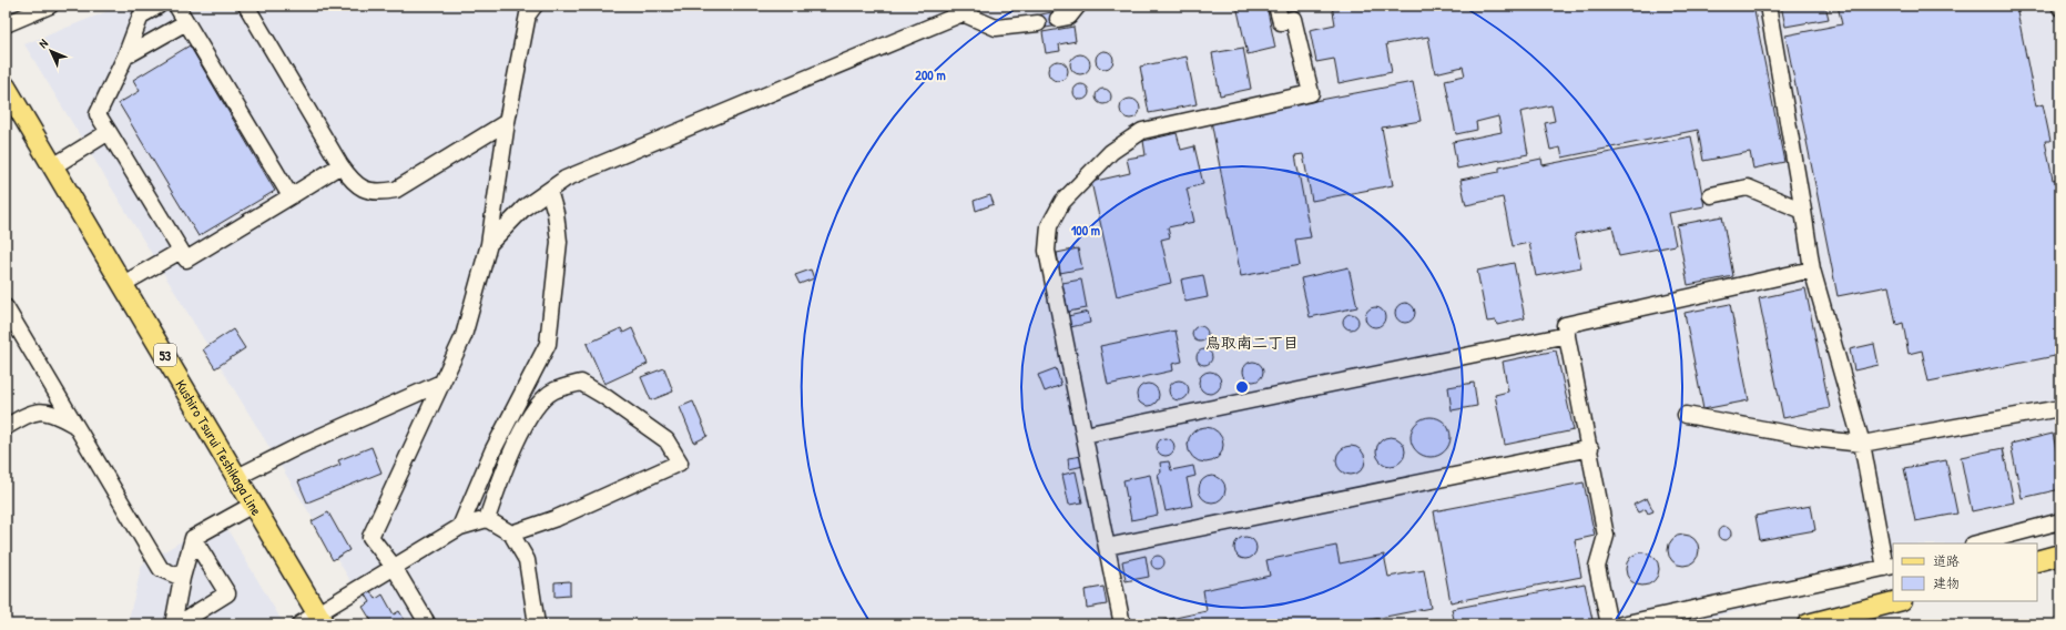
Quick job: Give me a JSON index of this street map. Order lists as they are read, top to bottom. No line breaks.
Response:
{"streets":{"main road":["53","Kushiro Tsurui Teshikaga Line"]},"districts":["鳥取南二丁目"],"legend":["道路","建物"],"north":"top left","rings":["200 m","100 m"]}
